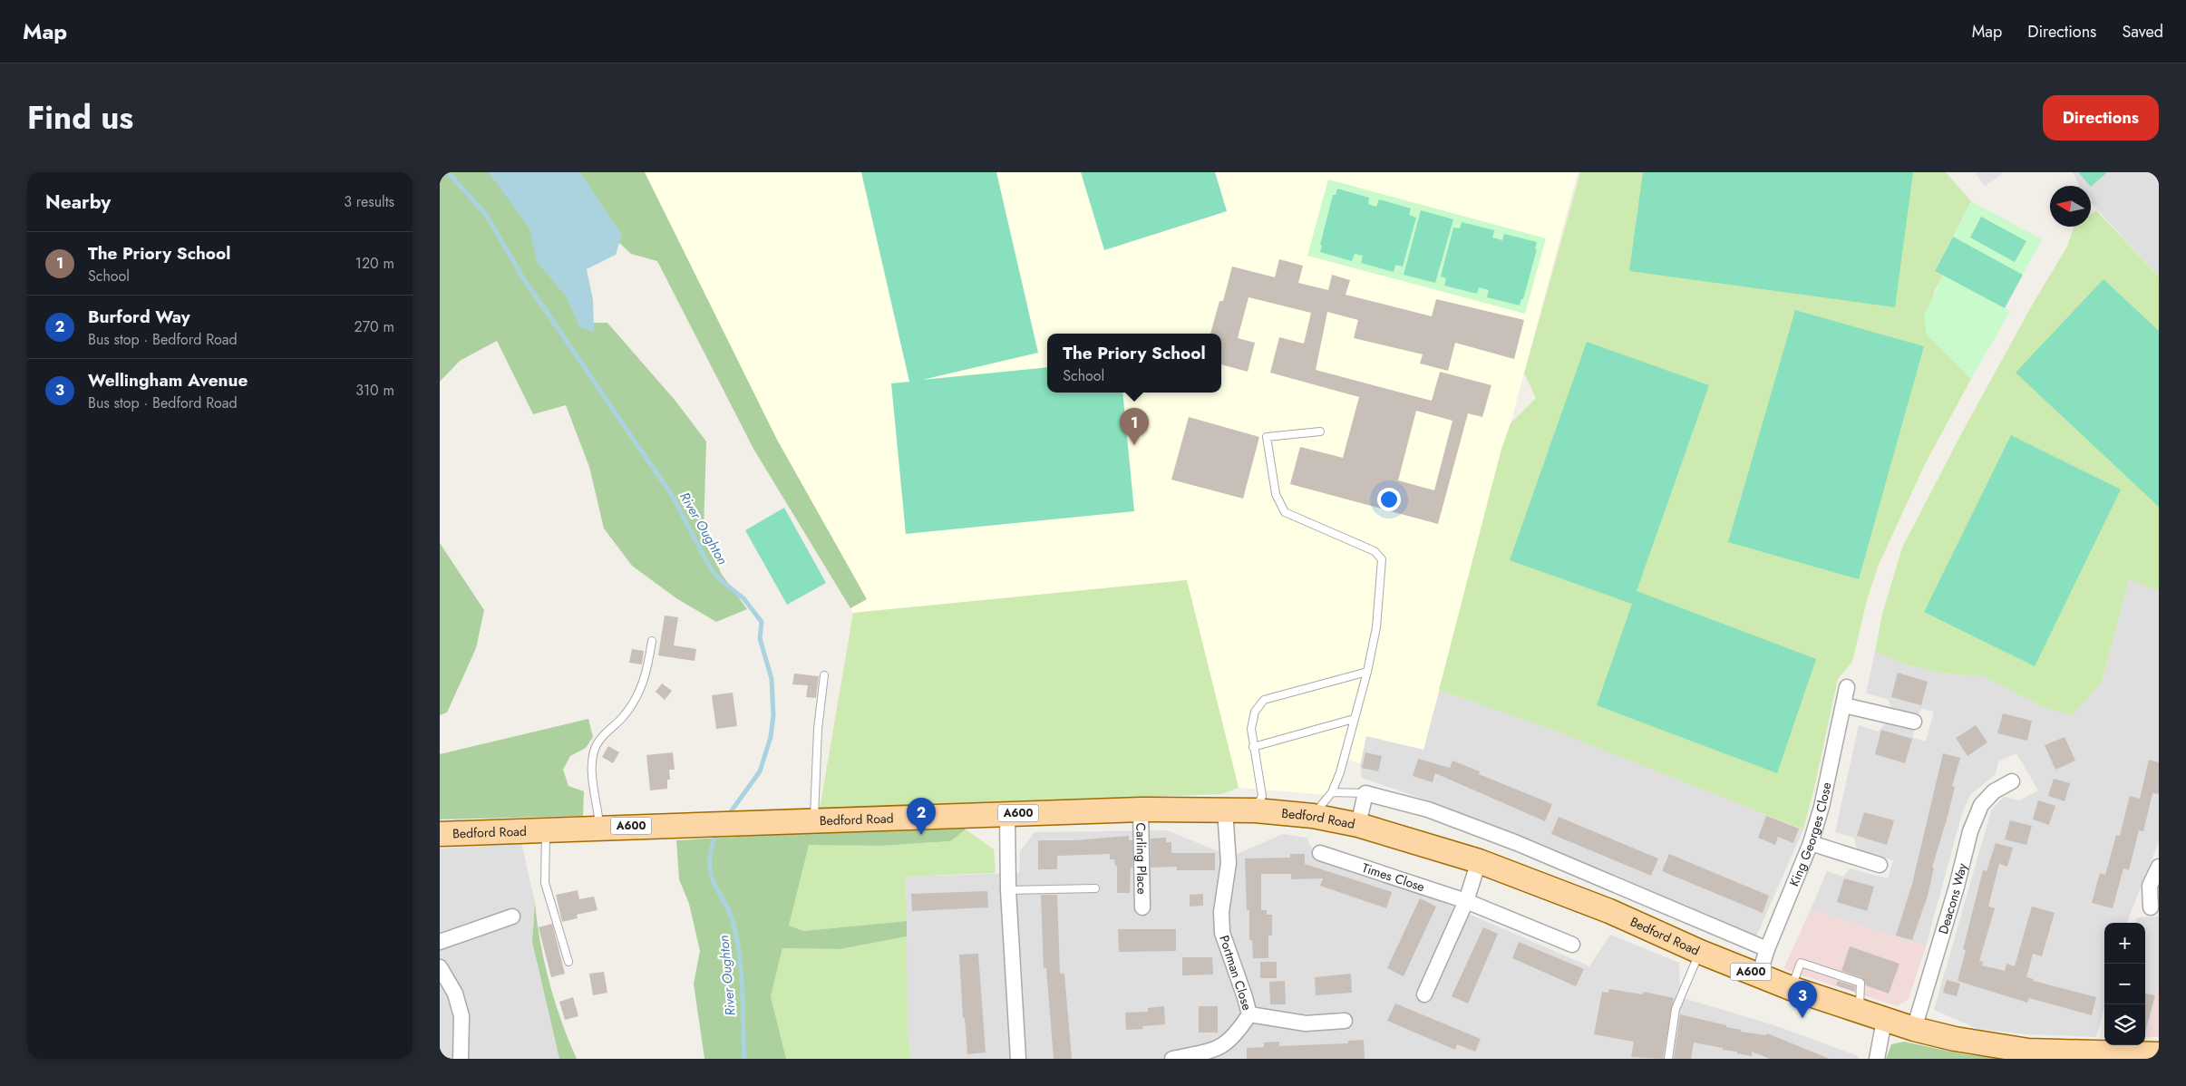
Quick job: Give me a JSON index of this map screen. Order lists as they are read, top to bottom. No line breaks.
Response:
{"streets":{"main road":["A600","Bedford Road"],"street":["King Georges Close","Carling Place","Times Close","Deacons Way","Portman Close"]},"crossings":[["Bedford Road","King Georges Close"],["Bedford Road","Carling Place"],["Bedford Road","Deacons Way"],["Bedford Road","Portman Close"]],"water":["River Oughton"],"north":"left","page":{"header":"Map","nav":["Map","Directions","Saved"],"title":"Find us","buttons":"Directions","heading":["Nearby","3 results"],"list":[{"mark":"1","name":"The Priory School","note":"School","value":"120 m"},{"mark":"2","name":"Burford Way","note":"Bus stop · Bedford Road","value":"270 m"},{"mark":"3","name":"Wellingham Avenue","note":"Bus stop · Bedford Road","value":"310 m"}],"popup":["The Priory School","School"],"pins":["1","2","3"],"map_buttons":["+","−"]}}
